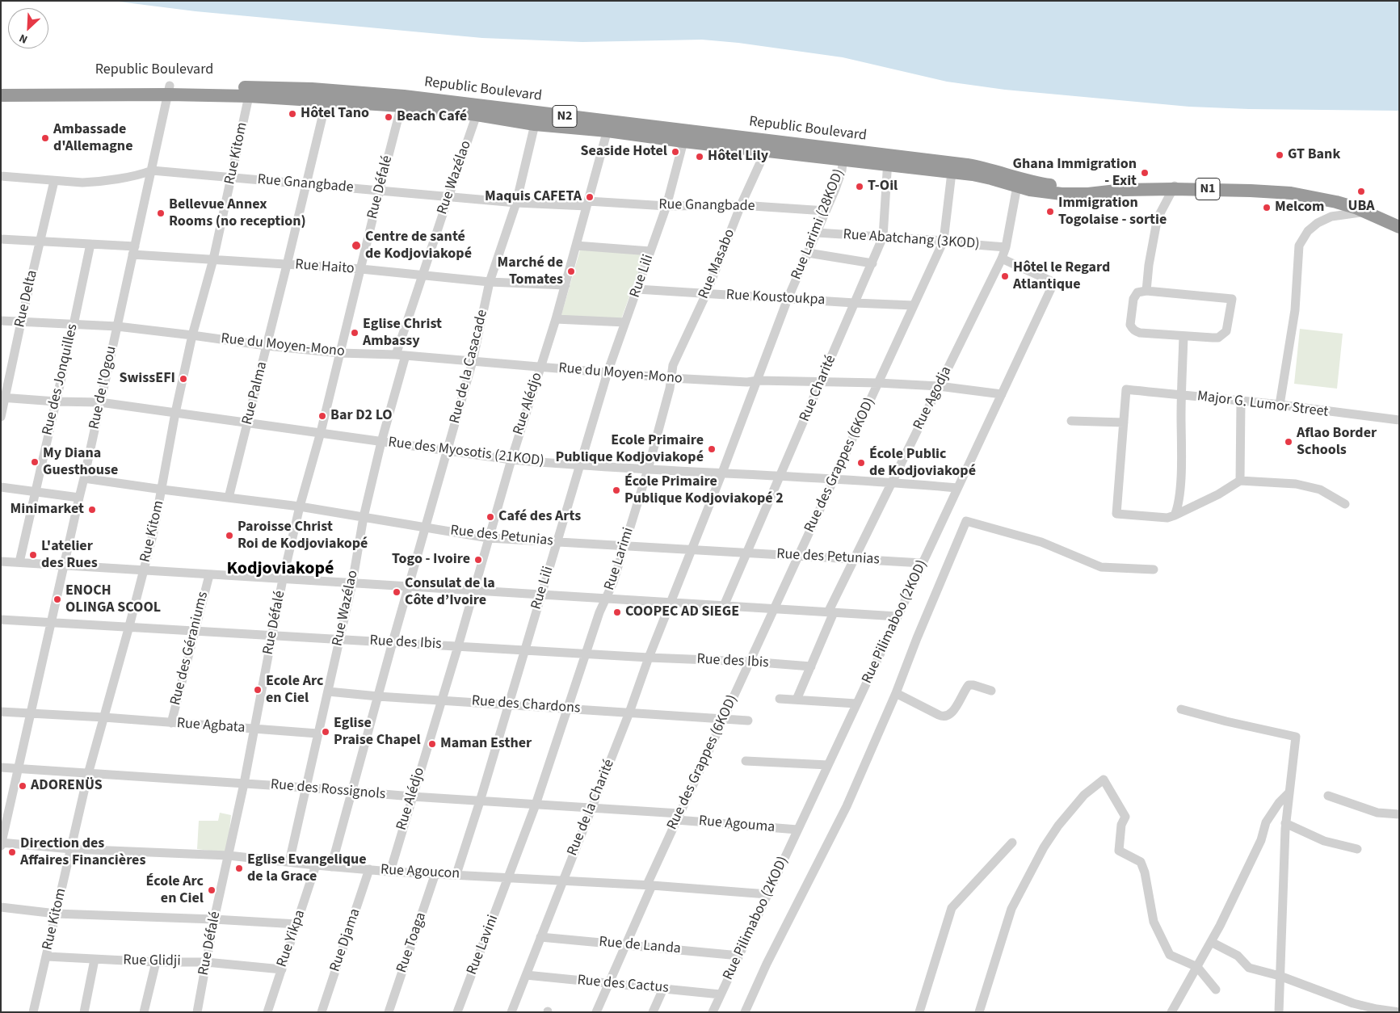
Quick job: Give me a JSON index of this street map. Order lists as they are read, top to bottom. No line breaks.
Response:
{"streets":{"highway":["Republic Boulevard","N2","N1"],"street":["Rue Kitom","Rue Wazélao","Rue Gnangbade","Rue Défalé","Rue Larimi (28KOD)","Rue Abatchang (3KOD)","Rue Masabo","Rue Haito","Rue Lili","Rue Koustoukpa","Rue Delta","Rue du Moyen-Mono","Rue de la Casacade","Rue des Jonquilles","Rue de l'Ogou","Rue Charité","Rue Palma","Rue Agodja","Rue Alédjo","Major G. Lumor Street","Rue des Myosotis (21KOD)","Rue des Grappes (6KOD)","Rue des Petunias","Rue Larimi","Rue Pilimaboo (2KOD)","Rue des Ibis","Rue des Géraniums","Rue des Chardons","Rue Agbata","Rue des Rossignols","Rue de la Charité","Rue Agouma","Rue Agoucon","Rue Yikpa","Rue Djama","Rue Toaga","Rue Lavini","Rue de Landa","Rue Glidji","Rue des Cactus"]},"crossings":[["Republic Boulevard","Rue Kitom"],["Republic Boulevard","Rue Wazélao"],["Republic Boulevard","Rue Défalé"],["Republic Boulevard","N1"],["Republic Boulevard","Rue Larimi (28KOD)"],["Republic Boulevard","Rue Masabo"],["Republic Boulevard","Rue Lili"],["Republic Boulevard","Rue de la Casacade"],["Republic Boulevard","Rue de l'Ogou"],["Republic Boulevard","Rue Charité"],["Republic Boulevard","Rue Palma"],["Republic Boulevard","Rue Agodja"],["Republic Boulevard","Rue Alédjo"],["Republic Boulevard","Rue des Grappes (6KOD)"],["Rue Kitom","Rue Gnangbade"],["Rue Kitom","Rue Haito"],["Rue Kitom","Rue du Moyen-Mono"],["Rue Kitom","Rue des Myosotis (21KOD)"],["Rue Kitom","Rue des Petunias"],["Rue Kitom","Rue des Ibis"],["Rue Kitom","Rue Agbata"],["Rue Kitom","Rue des Rossignols"],["Rue Kitom","Rue Agoucon"],["Rue Kitom","Rue Glidji"],["Rue Wazélao","Rue Gnangbade"],["Rue Wazélao","Rue Haito"],["Rue Wazélao","Rue du Moyen-Mono"],["Rue Wazélao","Rue des Myosotis (21KOD)"],["Rue Wazélao","Rue des Petunias"],["Rue Wazélao","Rue des Ibis"],["Rue Wazélao","Rue des Chardons"],["Rue Wazélao","Rue Agbata"],["Rue Wazélao","Rue des Rossignols"],["Rue Wazélao","Rue Agoucon"],["Rue Gnangbade","Rue Défalé"],["Rue Gnangbade","Rue Larimi (28KOD)"],["Rue Gnangbade","Rue Masabo"],["Rue Gnangbade","Rue Lili"],["Rue Gnangbade","Rue Delta"],["Rue Gnangbade","Rue de la Casacade"],["Rue Gnangbade","Rue de l'Ogou"],["Rue Gnangbade","Rue Palma"],["Rue Gnangbade","Rue Alédjo"],["Rue Défalé","Rue Haito"],["Rue Défalé","Rue du Moyen-Mono"],["Rue Défalé","Rue des Myosotis (21KOD)"],["Rue Défalé","Rue des Petunias"],["Rue Défalé","Rue des Ibis"],["Rue Défalé","Rue Agbata"],["Rue Défalé","Rue des Rossignols"],["Rue Défalé","Rue Agoucon"],["Rue Défalé","Rue Glidji"],["Rue Larimi (28KOD)","Rue Abatchang (3KOD)"],["Rue Larimi (28KOD)","Rue Koustoukpa"],["Rue Larimi (28KOD)","Rue du Moyen-Mono"],["Rue Larimi (28KOD)","Rue des Myosotis (21KOD)"],["Rue Larimi (28KOD)","Rue de la Charité"],["Rue Abatchang (3KOD)","Rue Charité"],["Rue Abatchang (3KOD)","Rue Agodja"],["Rue Abatchang (3KOD)","Rue des Grappes (6KOD)"],["Rue Masabo","Rue Koustoukpa"],["Rue Masabo","Rue du Moyen-Mono"],["Rue Masabo","Rue Larimi"],["Rue Haito","Rue Delta"],["Rue Haito","Rue de la Casacade"],["Rue Haito","Rue des Jonquilles"],["Rue Haito","Rue de l'Ogou"],["Rue Haito","Rue Palma"],["Rue Haito","Rue Alédjo"],["Rue Lili","Rue Koustoukpa"],["Rue Lili","Rue du Moyen-Mono"],["Rue Lili","Rue des Myosotis (21KOD)"],["Rue Lili","Rue des Petunias"],["Rue Lili","Rue des Ibis"],["Rue Lili","Rue des Chardons"],["Rue Lili","Rue des Rossignols"],["Rue Lili","Rue Agoucon"],["Rue Koustoukpa","Rue Charité"],["Rue Koustoukpa","Rue des Grappes (6KOD)"],["Rue Delta","Rue du Moyen-Mono"],["Rue Delta","Rue des Myosotis (21KOD)"],["Rue du Moyen-Mono","Rue de la Casacade"],["Rue du Moyen-Mono","Rue des Jonquilles"],["Rue du Moyen-Mono","Rue de l'Ogou"],["Rue du Moyen-Mono","Rue Charité"],["Rue du Moyen-Mono","Rue Palma"],["Rue du Moyen-Mono","Rue Agodja"],["Rue du Moyen-Mono","Rue Alédjo"],["Rue du Moyen-Mono","Rue des Grappes (6KOD)"],["Rue du Moyen-Mono","Rue Larimi"],["Rue du Moyen-Mono","Rue Pilimaboo (2KOD)"],["Rue de la Casacade","Rue des Myosotis (21KOD)"],["Rue de la Casacade","Rue des Petunias"],["Rue de la Casacade","Rue des Ibis"],["Rue de la Casacade","Rue des Chardons"],["Rue de la Casacade","Rue des Rossignols"],["Rue de la Casacade","Rue Agoucon"],["Rue des Jonquilles","Rue des Myosotis (21KOD)"],["Rue de l'Ogou","Rue des Myosotis (21KOD)"],["Rue de l'Ogou","Rue des Petunias"],["Rue de l'Ogou","Rue des Ibis"],["Rue de l'Ogou","Rue Agbata"],["Rue Charité","Rue des Myosotis (21KOD)"],["Rue Charité","Rue des Petunias"],["Rue Palma","Rue des Myosotis (21KOD)"],["Rue Palma","Rue des Petunias"],["Rue Agodja","Rue des Myosotis (21KOD)"],["Rue Agodja","Rue des Petunias"],["Rue Agodja","Rue Pilimaboo (2KOD)"],["Rue Agodja","Rue des Ibis"],["Rue Alédjo","Rue des Myosotis (21KOD)"],["Rue Alédjo","Rue des Petunias"],["Rue Alédjo","Rue des Ibis"],["Rue Alédjo","Rue des Chardons"],["Rue Alédjo","Rue des Rossignols"],["Rue Alédjo","Rue Agoucon"],["Rue des Myosotis (21KOD)","Rue des Grappes (6KOD)"],["Rue des Myosotis (21KOD)","Rue Larimi"],["Rue des Myosotis (21KOD)","Rue Pilimaboo (2KOD)"],["Rue des Myosotis (21KOD)","Rue de la Charité"],["Rue des Grappes (6KOD)","Rue des Petunias"],["Rue des Grappes (6KOD)","Rue des Ibis"],["Rue des Grappes (6KOD)","Rue des Chardons"],["Rue des Grappes (6KOD)","Rue des Rossignols"],["Rue des Grappes (6KOD)","Rue Agouma"],["Rue des Grappes (6KOD)","Rue Agoucon"],["Rue des Grappes (6KOD)","Rue de Landa"],["Rue des Grappes (6KOD)","Rue des Cactus"],["Rue des Petunias","Rue Larimi"],["Rue des Petunias","Rue Pilimaboo (2KOD)"],["Rue des Petunias","Rue de la Charité"],["Rue Larimi","Rue des Ibis"],["Rue Larimi","Rue des Chardons"],["Rue Larimi","Rue Lavini"],["Rue Pilimaboo (2KOD)","Rue Agouma"],["Rue Pilimaboo (2KOD)","Rue Agoucon"],["Rue Pilimaboo (2KOD)","Rue de Landa"],["Rue Pilimaboo (2KOD)","Rue des Cactus"],["Rue des Ibis","Rue des Géraniums"],["Rue des Ibis","Rue de la Charité"],["Rue des Géraniums","Rue Agbata"],["Rue des Chardons","Rue de la Charité"],["Rue des Chardons","Rue Lavini"],["Rue des Rossignols","Rue de la Charité"],["Rue des Rossignols","Rue Agouma"],["Rue des Rossignols","Rue Lavini"],["Rue de la Charité","Rue Agoucon"],["Rue de la Charité","Rue de Landa"],["Rue de la Charité","Rue des Cactus"],["Rue Agoucon","Rue Yikpa"],["Rue Agoucon","Rue Djama"],["Rue Agoucon","Rue Toaga"],["Rue Agoucon","Rue Lavini"],["Rue Yikpa","Rue Glidji"]],"districts":["Kodjoviakopé"],"places":["Hôtel Tano","Beach Café","Ambassade d'Allemagne","Seaside Hotel","GT Bank","Hôtel Lily","Ghana Immigration - Exit","T-Oil","UBA","Maquis CAFETA","Melcom","Immigration Togolaise - sortie","Bellevue Annex Rooms (no reception)","Centre de santé de Kodjoviakopé","Marché de Tomates","Hôtel le Regard Atlantique","Eglise Christ Ambassy","SwissEFI","Bar D2 LO","Aflao Border Schools","Ecole Primaire Publique Kodjoviakopé","My Diana Guesthouse","École Public de Kodjoviakopé","École Primaire Publique Kodjoviakopé 2","Minimarket","Café des Arts","Paroisse Christ Roi de Kodjoviakopé","L'atelier des Rues","Togo - Ivoire","Consulat de la Côte d’Ivoire","ENOCH OLINGA SCOOL","COOPEC AD SIEGE","Ecole Arc en Ciel","Eglise Praise Chapel","Maman Esther","ADORENÜS","Direction des Affaires Financières","Eglise Evangelique de la Grace","École Arc en Ciel"],"north":"bottom left"}
